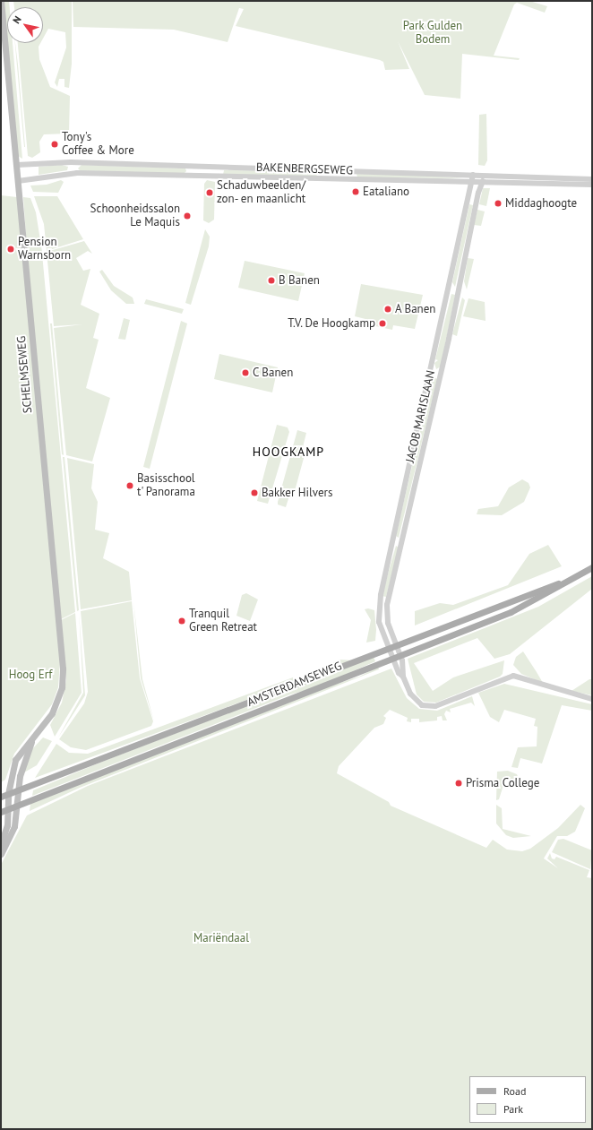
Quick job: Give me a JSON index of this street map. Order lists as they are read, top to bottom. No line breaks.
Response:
{"streets":{"main road":["SCHELMSEWEG","AMSTERDAMSEWEG"],"street":["BAKENBERGSEWEG","JACOB MARISLAAN"]},"crossings":[["BAKENBERGSEWEG","SCHELMSEWEG"],["BAKENBERGSEWEG","JACOB MARISLAAN"],["SCHELMSEWEG","AMSTERDAMSEWEG"],["JACOB MARISLAAN","AMSTERDAMSEWEG"]],"districts":["HOOGKAMP"],"parks":["Park Gulden Bodem","Hoog Erf","Mariëndaal"],"places":["Tony's Coffee & More","Eataliano","Schaduwbeelden/ zon- en maanlicht","Middaghoogte","Schoonheidssalon Le Maquis","Pension Warnsborn","B Banen","A Banen","T.V. De Hoogkamp","C Banen","Basisschool t' Panorama","Bakker Hilvers","Tranquil Green Retreat","Prisma College"],"legend":["Road","Park"],"north":"top left"}
